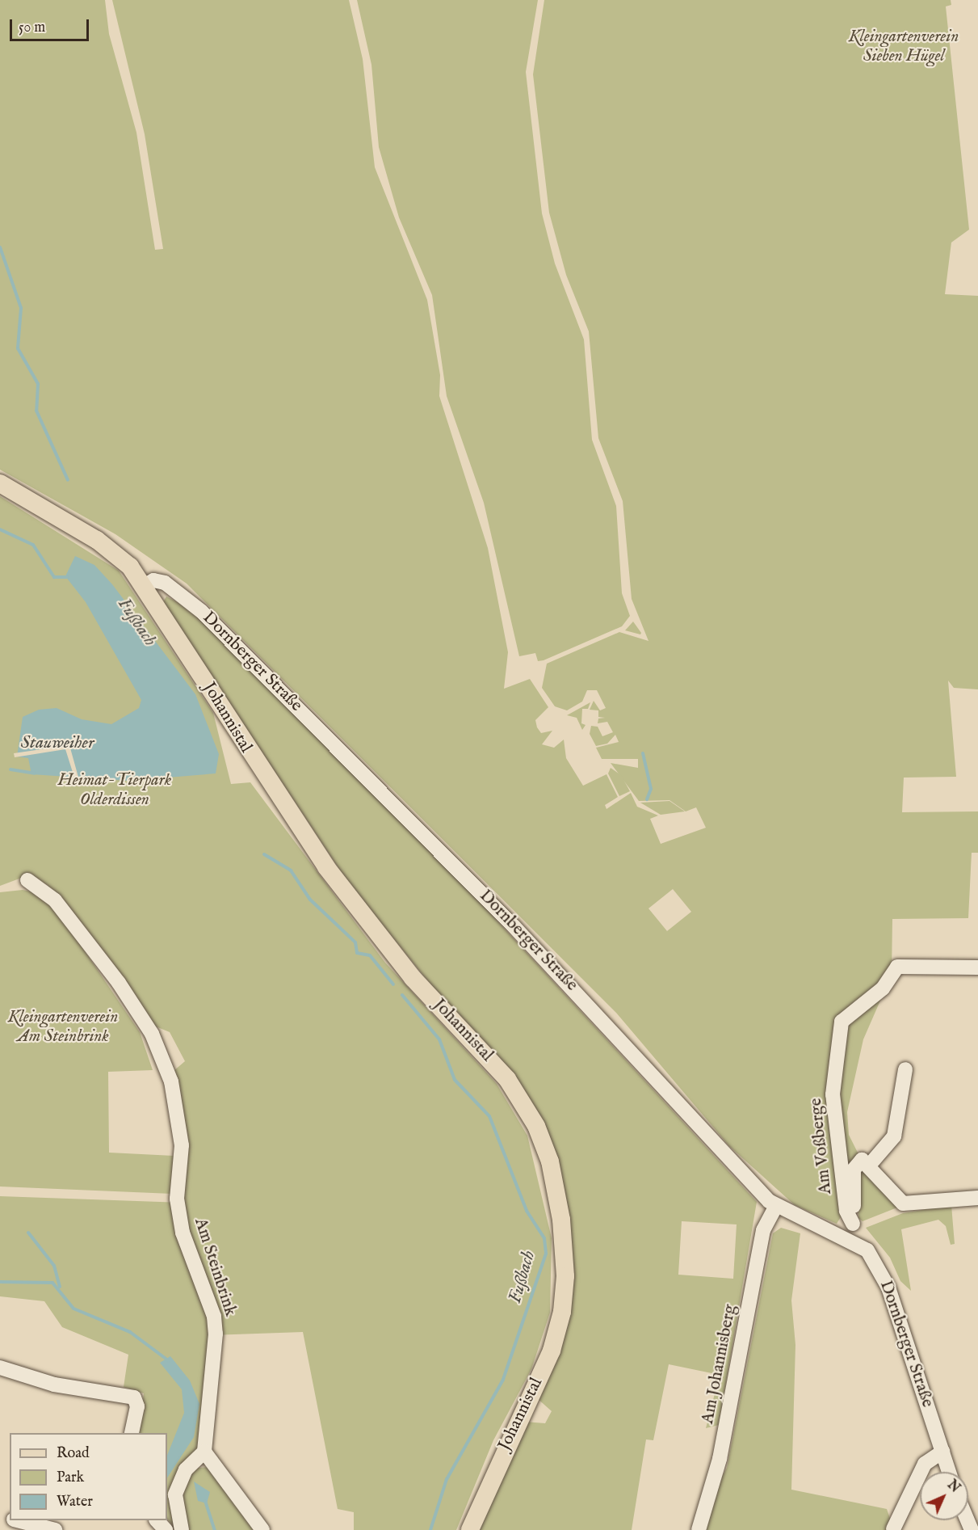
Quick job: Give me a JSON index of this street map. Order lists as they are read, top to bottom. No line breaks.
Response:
{"streets":{"main road":["Johannistal"],"street":["Dornberger Straße","Am Voßberge","Am Steinbrink","Am Johannisberg"]},"crossings":[["Dornberger Straße","Johannistal"],["Dornberger Straße","Am Johannisberg"]],"water":["Fußbach","Stauweiher"],"parks":["Kleingartenverein Sieben Hügel","Heimat-Tierpark Olderdissen","Kleingartenverein Am Steinbrink"],"legend":["Road","Park","Water"],"scale_bar":"50 m","north":"top right"}
